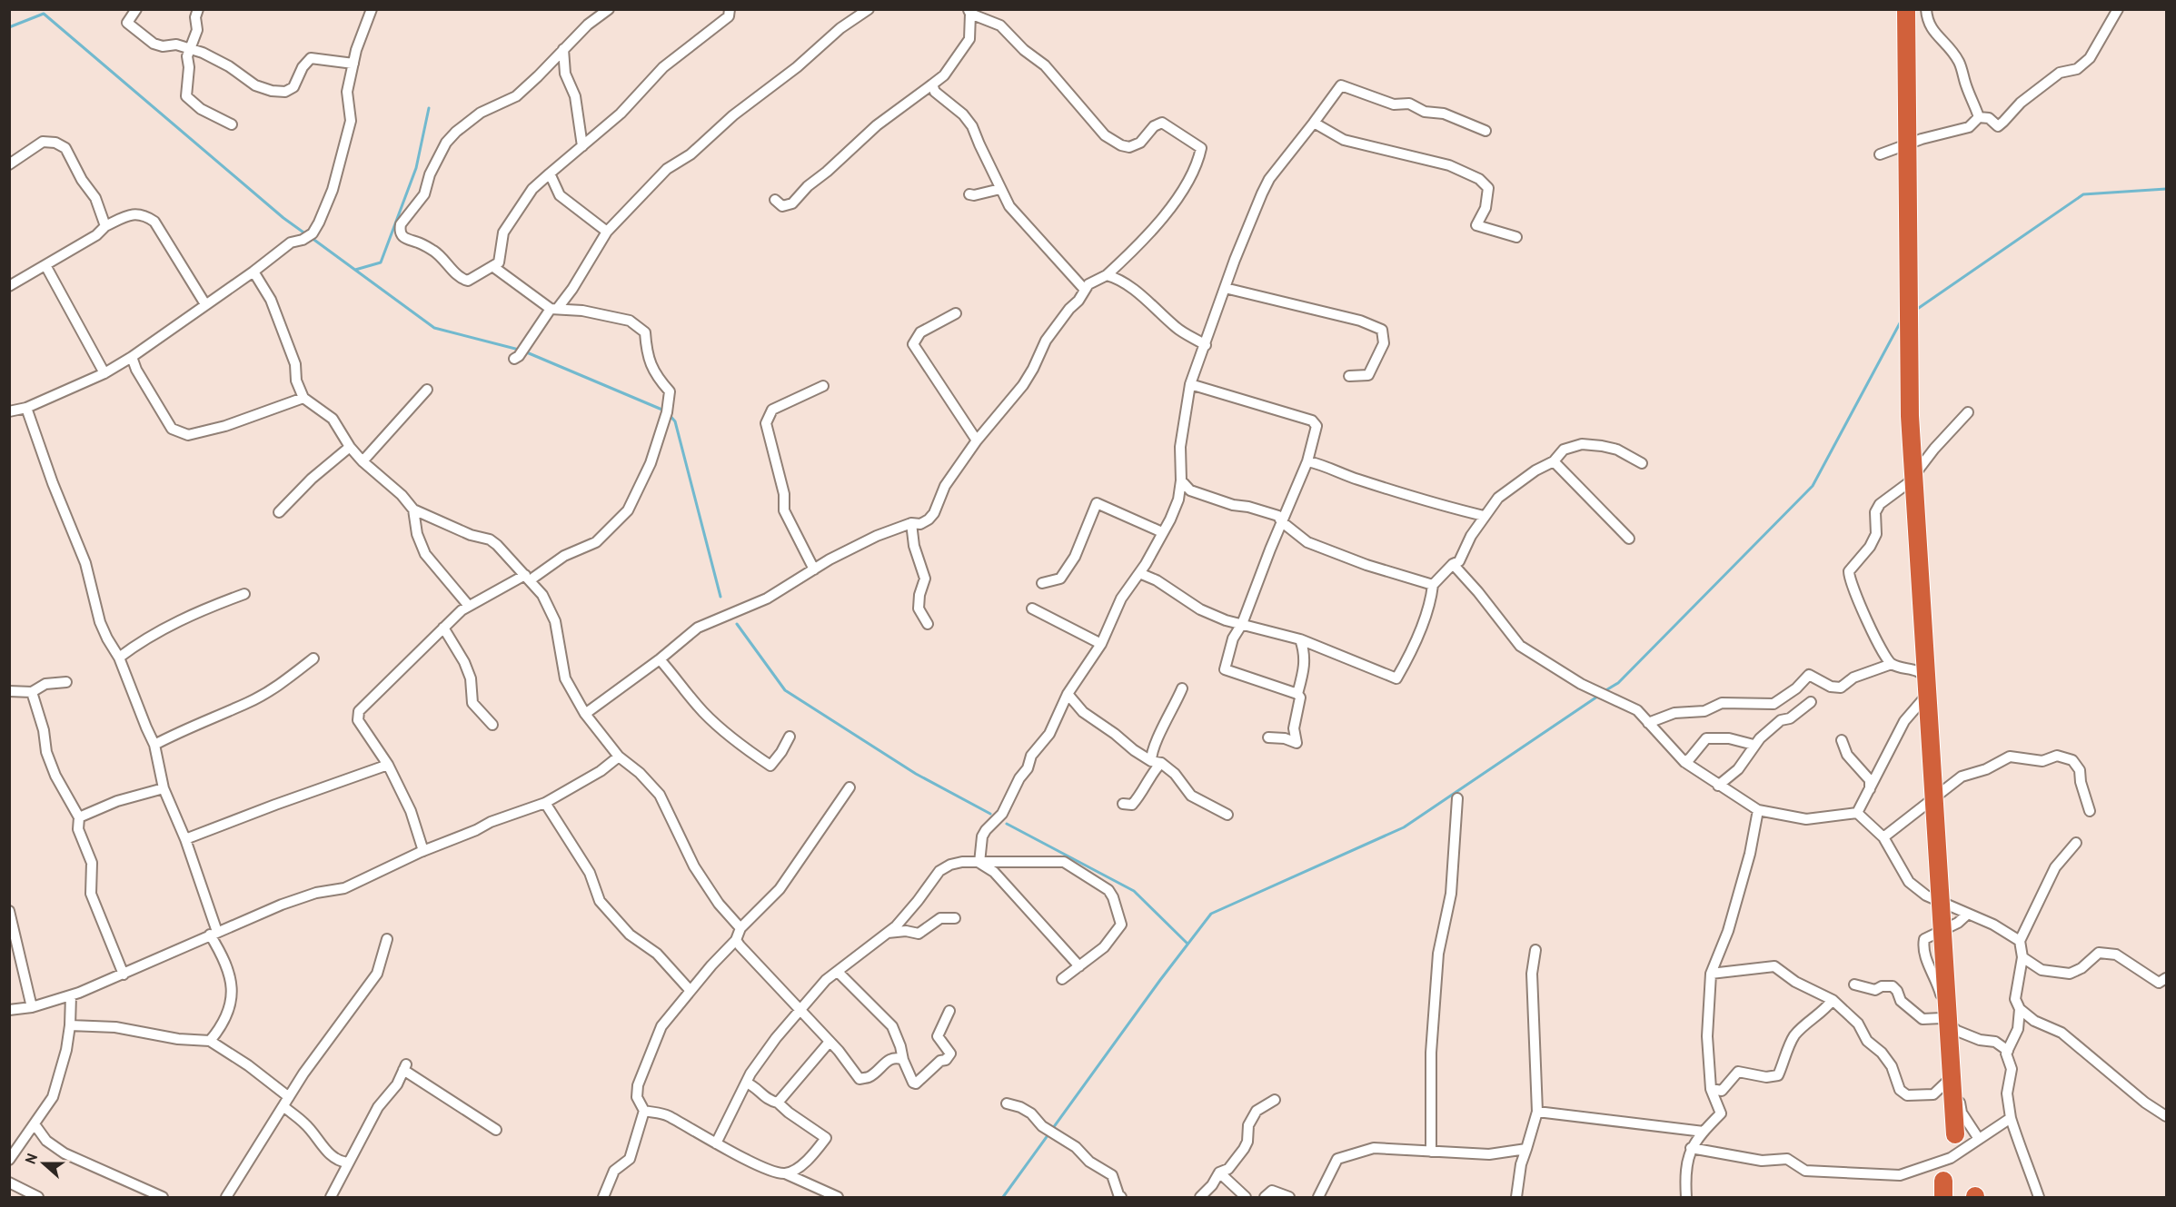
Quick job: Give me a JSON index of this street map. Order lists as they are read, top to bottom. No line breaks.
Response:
{"north":"left"}
